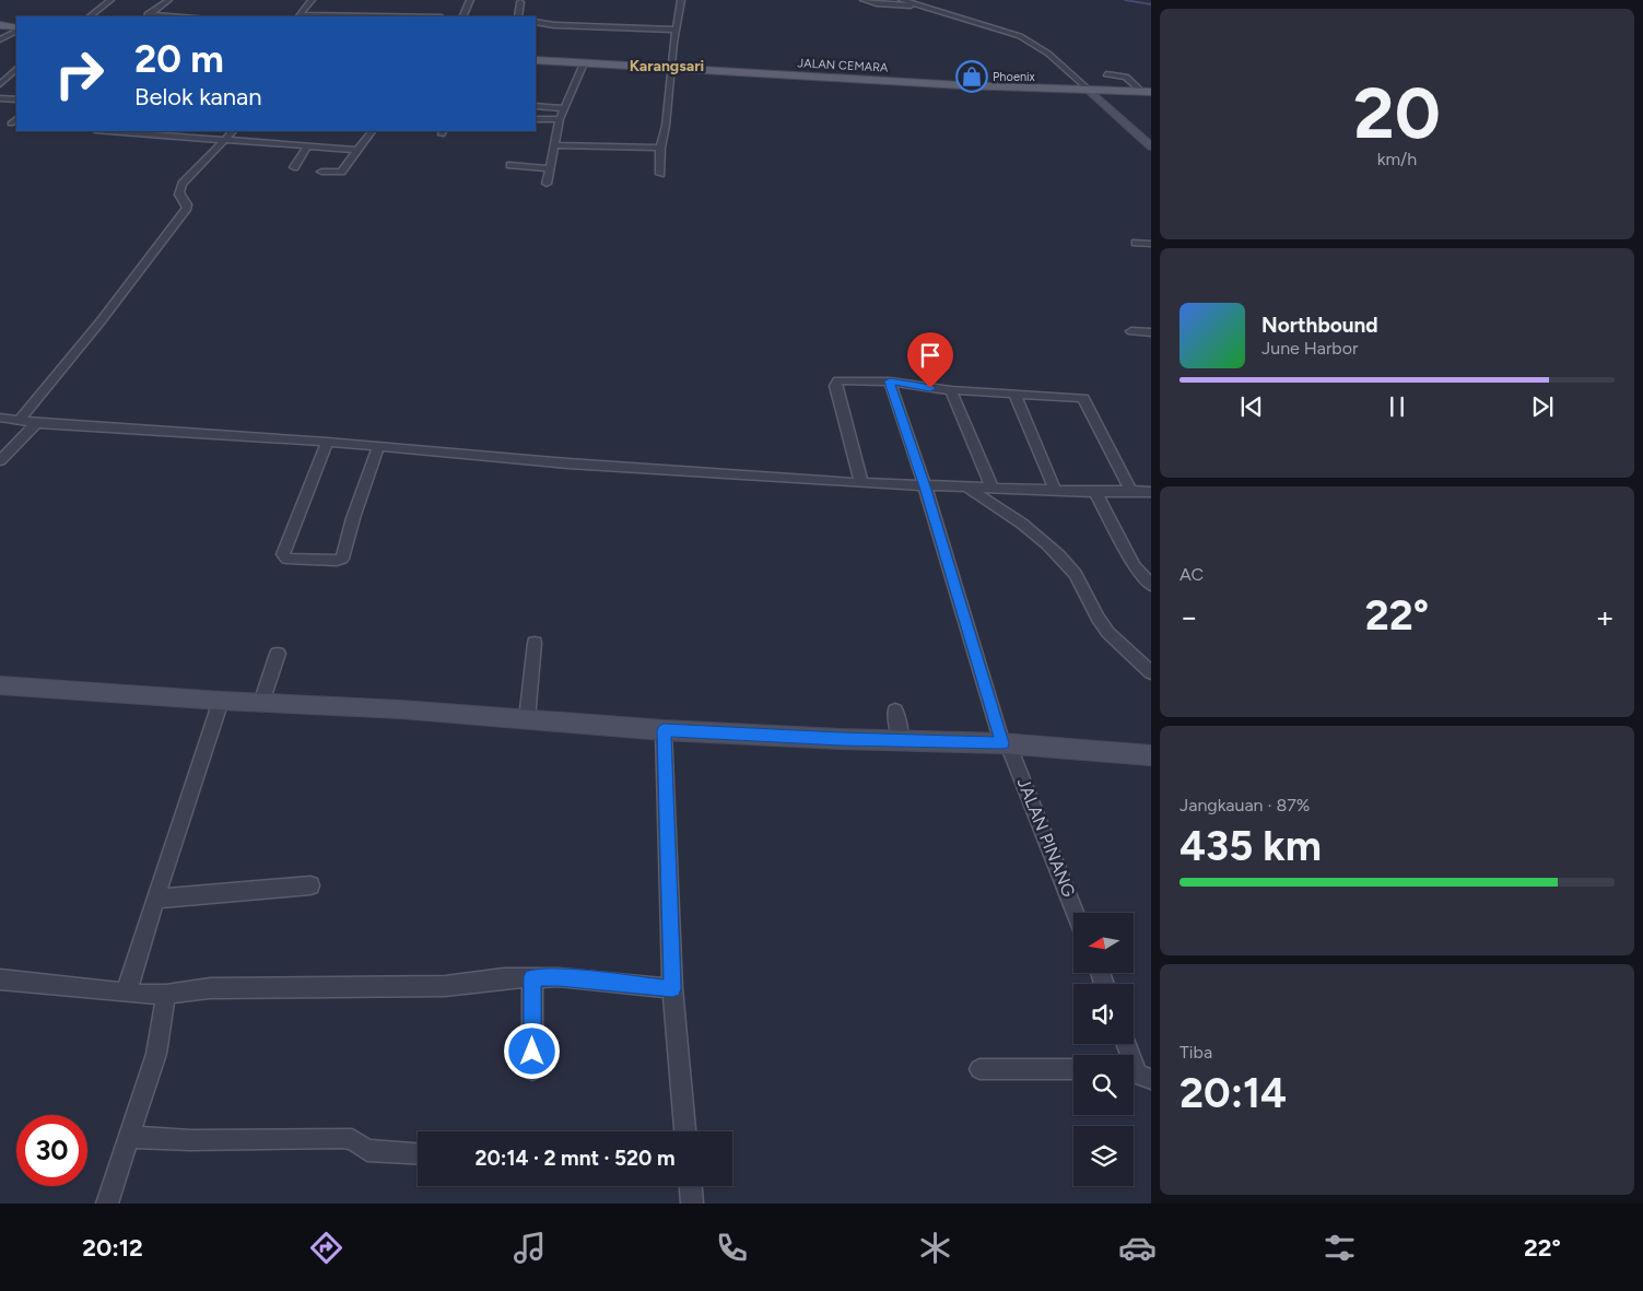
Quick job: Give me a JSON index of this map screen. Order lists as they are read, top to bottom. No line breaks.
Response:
{"streets":{"main road":["JALAN CEMARA"],"street":["JALAN PINANG"]},"districts":["Karangsari"],"places":{"shop":["Phoenix"]},"north":"left","page":{"tile":[["20","km/h"],"AC",["Jangkauan · 87%","435 km"],["Tiba","20:14"]],"turn":["20 m","Belok kanan"],"song":["Northbound","June Harbor"],"heat":["−","22°","+"],"limit":"30","trip":"20:14 · 2 mnt · 520 m","tabs":["20:12","22°"]}}
